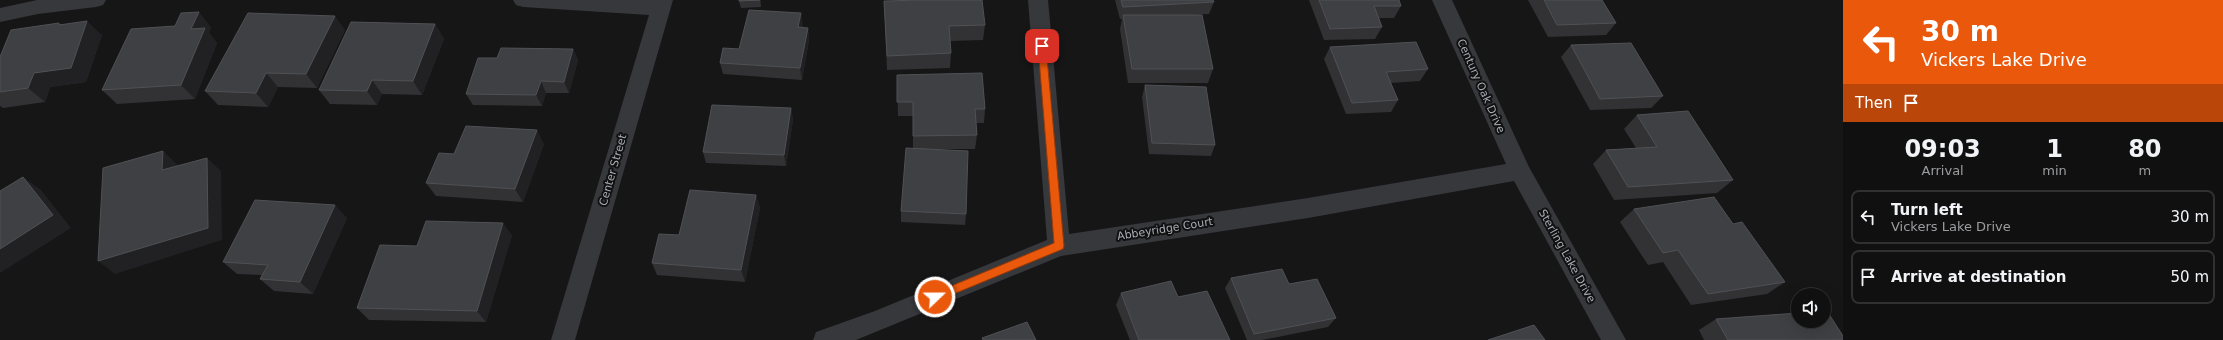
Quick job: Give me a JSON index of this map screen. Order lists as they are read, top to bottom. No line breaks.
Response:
{"streets":{"street":["Century Oak Drive","Center Street","Abbeyridge Court","Sterling Lake Drive"]},"crossings":[["Century Oak Drive","Abbeyridge Court"],["Century Oak Drive","Sterling Lake Drive"],["Abbeyridge Court","Sterling Lake Drive"]],"page":{"turn":["30 m","Vickers Lake Drive"],"then":"Then","eta":["09:03","Arrival","1","min","80","m"],"list":[{"name":"Turn left","note":"Vickers Lake Drive","value":"30 m"},{"name":"Arrive at destination","value":"50 m"}]}}
